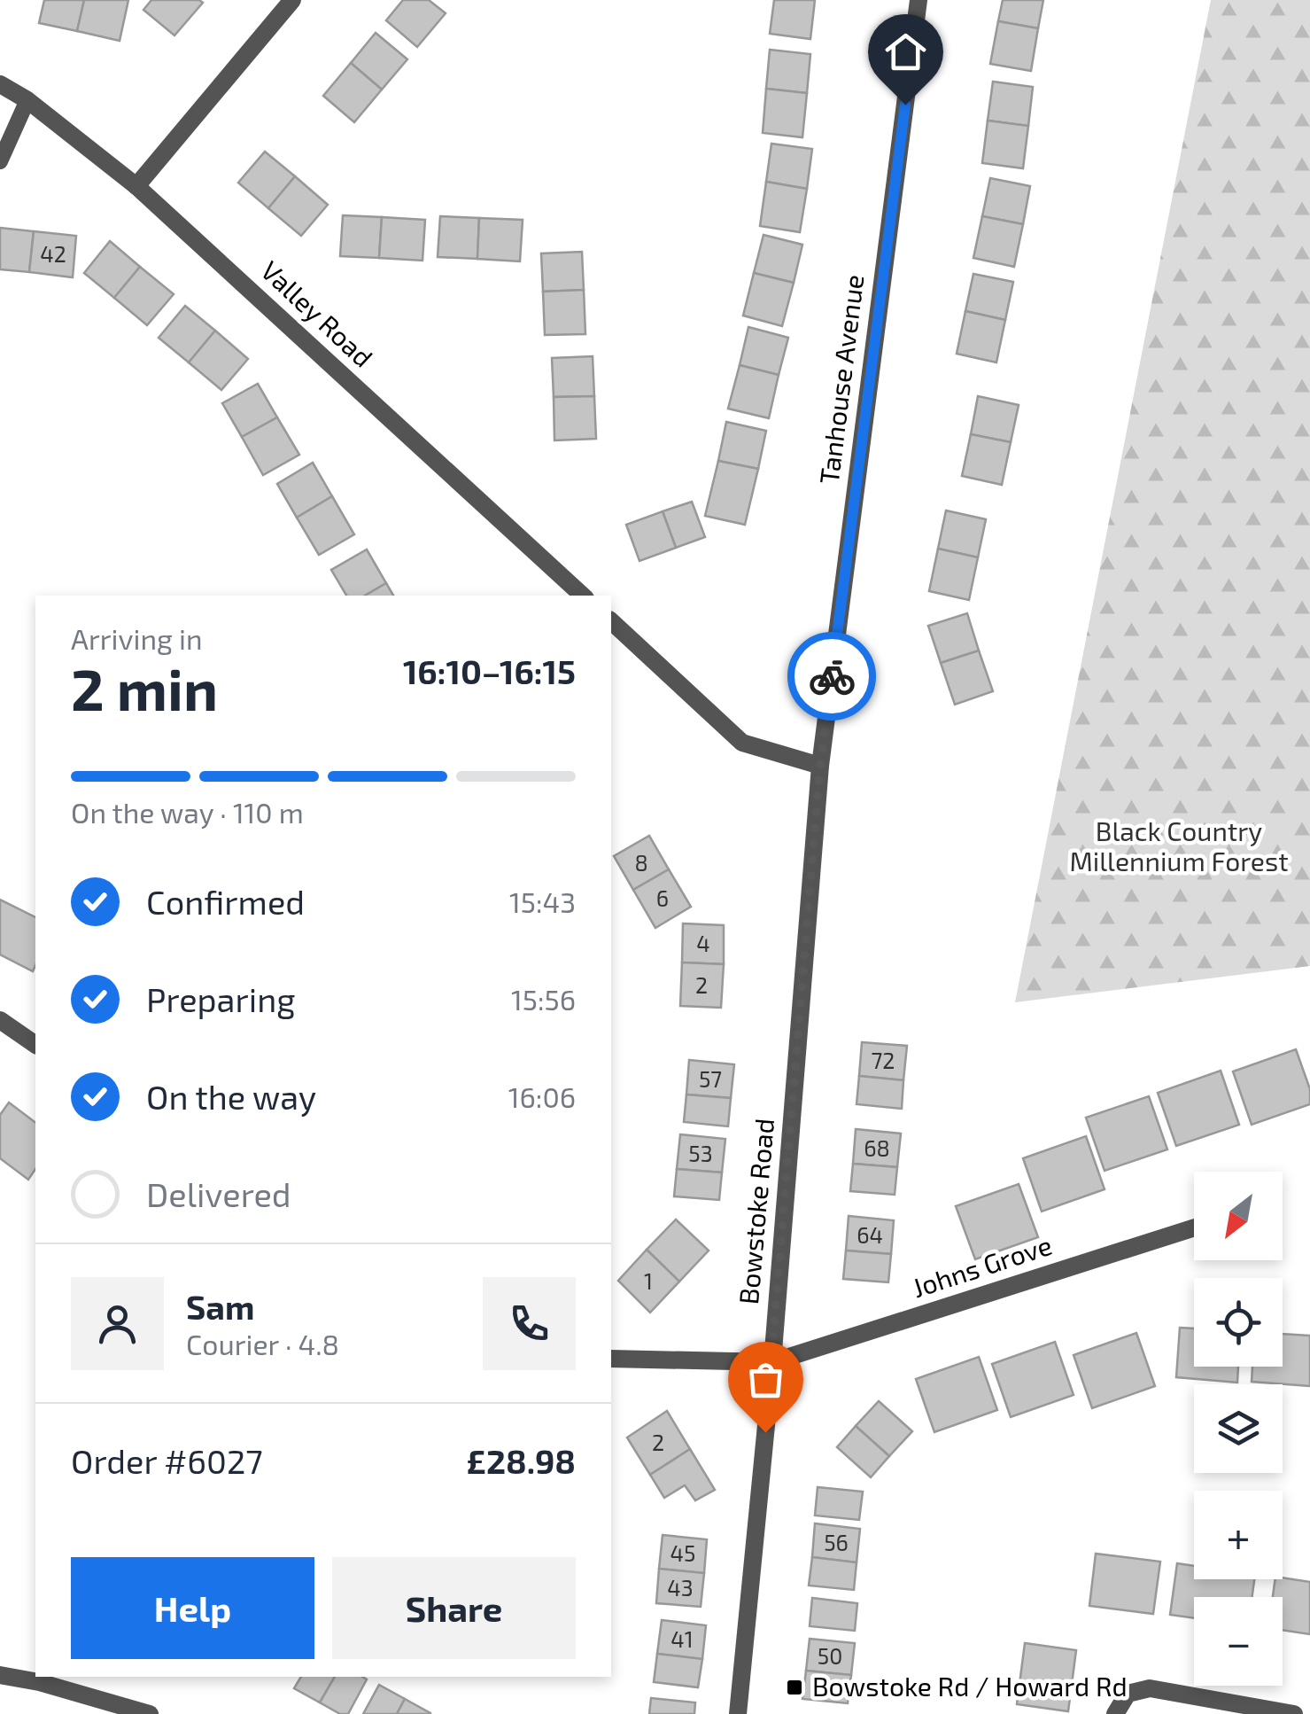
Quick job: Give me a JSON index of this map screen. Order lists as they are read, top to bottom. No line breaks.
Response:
{"streets":{"street":["Valley Road","Tanhouse Avenue","Bowstoke Road","Johns Grove"]},"crossings":[["Tanhouse Avenue","Bowstoke Road"],["Bowstoke Road","Johns Grove"]],"parks":["Black Country Millennium Forest"],"places":{"transit":["Bowstoke Rd / Howard Rd"]},"house_numbers":["42","8","6","4","2","72","57","68","53","64","1","2","56","45","43","41","50"],"north":"bottom left","page":{"heading":["2 min","Arriving in","16:10–16:15"],"panel":["Sam","Courier · 4.8","Order #6027","£28.98"],"bar":"On the way · 110 m","list":[["Confirmed","15:43"],["Preparing","15:56"],["On the way","16:06"],"Delivered"],"map_buttons":["+","−"],"buttons":["Help","Share"]}}
